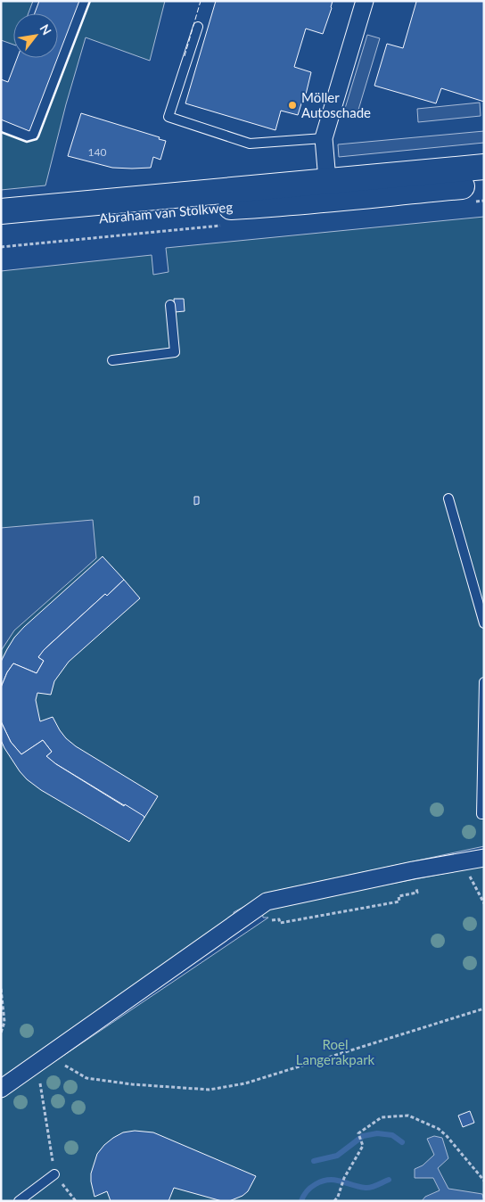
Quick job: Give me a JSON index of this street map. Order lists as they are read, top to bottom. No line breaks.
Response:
{"streets":{"street":["Abraham van Stolkweg"]},"parks":["Roel Langerakpark"],"places":["Möller Autoschade"],"house_numbers":["140"],"north":"top right"}
